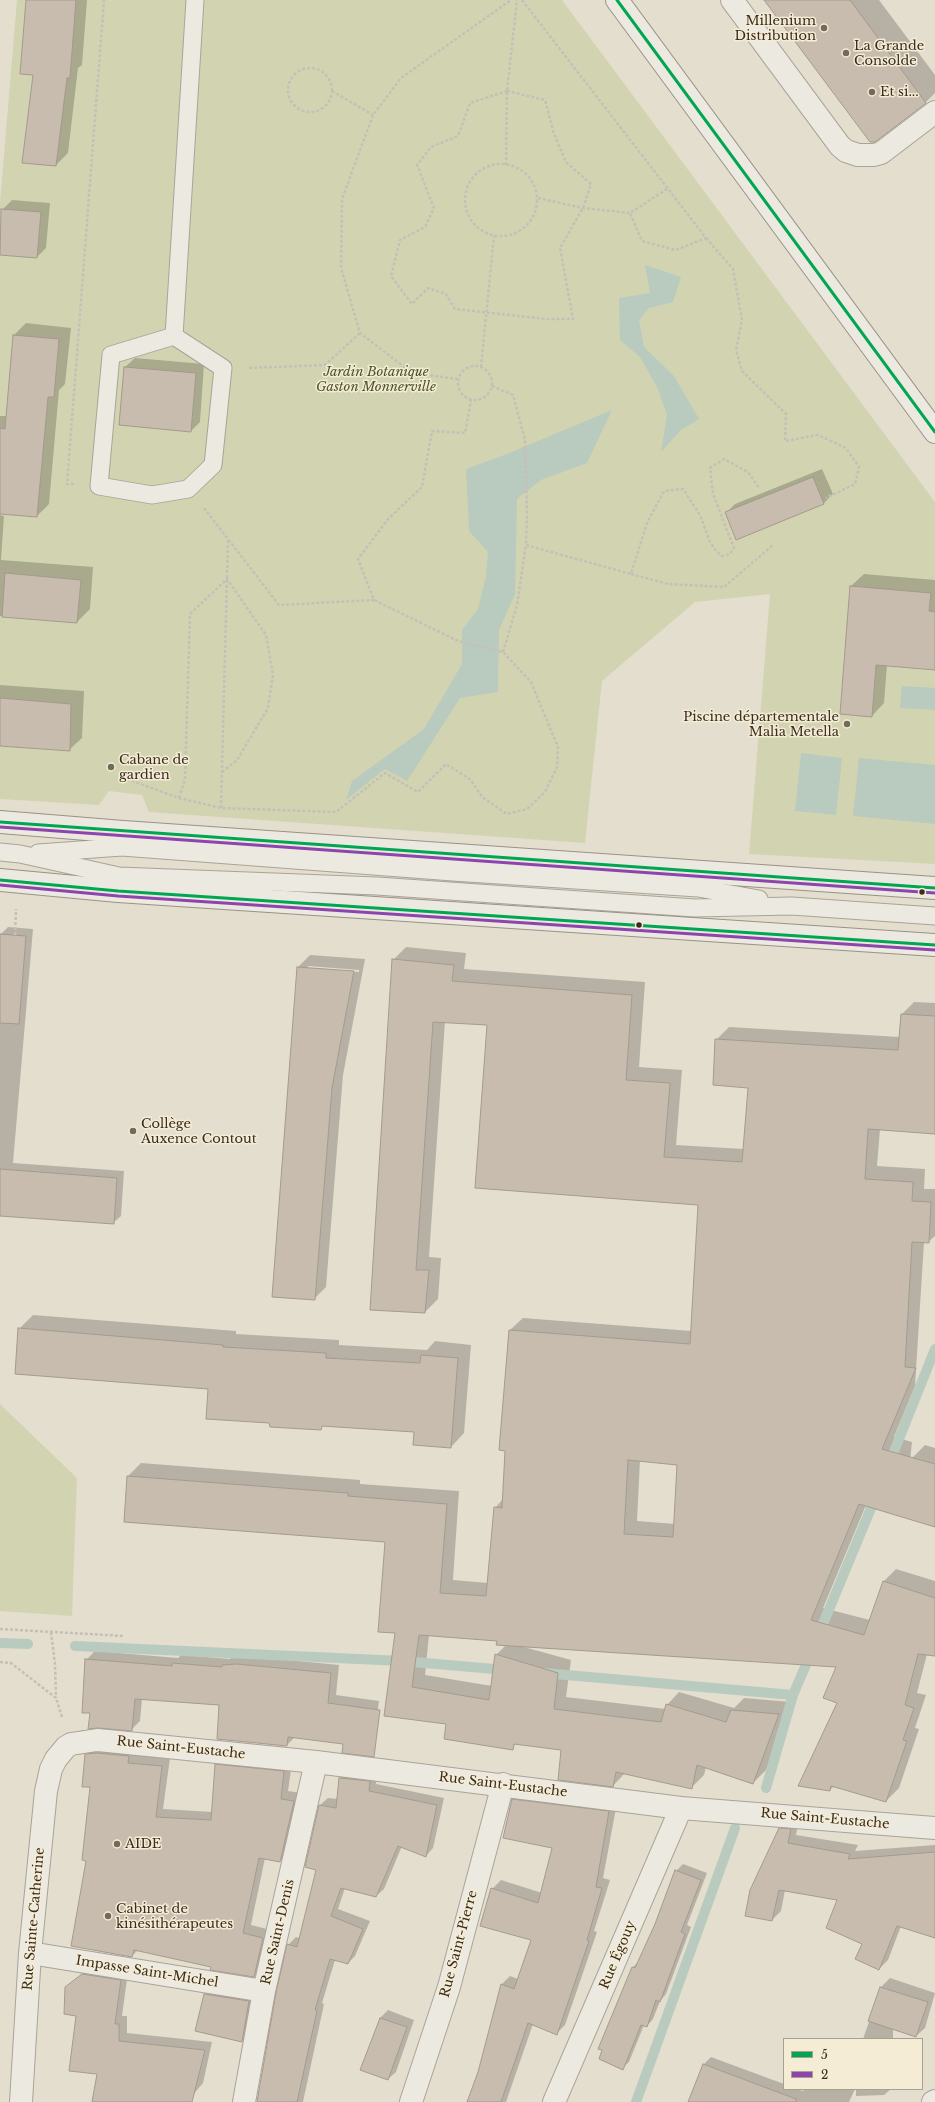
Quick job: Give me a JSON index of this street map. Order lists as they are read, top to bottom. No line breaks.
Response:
{"streets":{"street":["Rue Saint-Eustache","Rue Sainte-Catherine","Rue Saint-Denis","Rue Saint-Pierre","Rue Égouy","Impasse Saint-Michel"]},"crossings":[["Rue Saint-Eustache","Rue Sainte-Catherine"],["Rue Saint-Eustache","Rue Saint-Denis"],["Rue Saint-Eustache","Rue Saint-Pierre"],["Rue Saint-Eustache","Rue Égouy"],["Rue Sainte-Catherine","Impasse Saint-Michel"],["Rue Saint-Denis","Impasse Saint-Michel"]],"parks":["Jardin Botanique Gaston Monnerville"],"places":["Millenium Distribution","La Grande Consolde","Et si...","Piscine départementale Malia Metella","Cabane de gardien","Collège Auxence Contout","AIDE","Cabinet de kinésithérapeutes"],"lines":["transit line 5","transit line 2"],"legend":["5","2"]}
